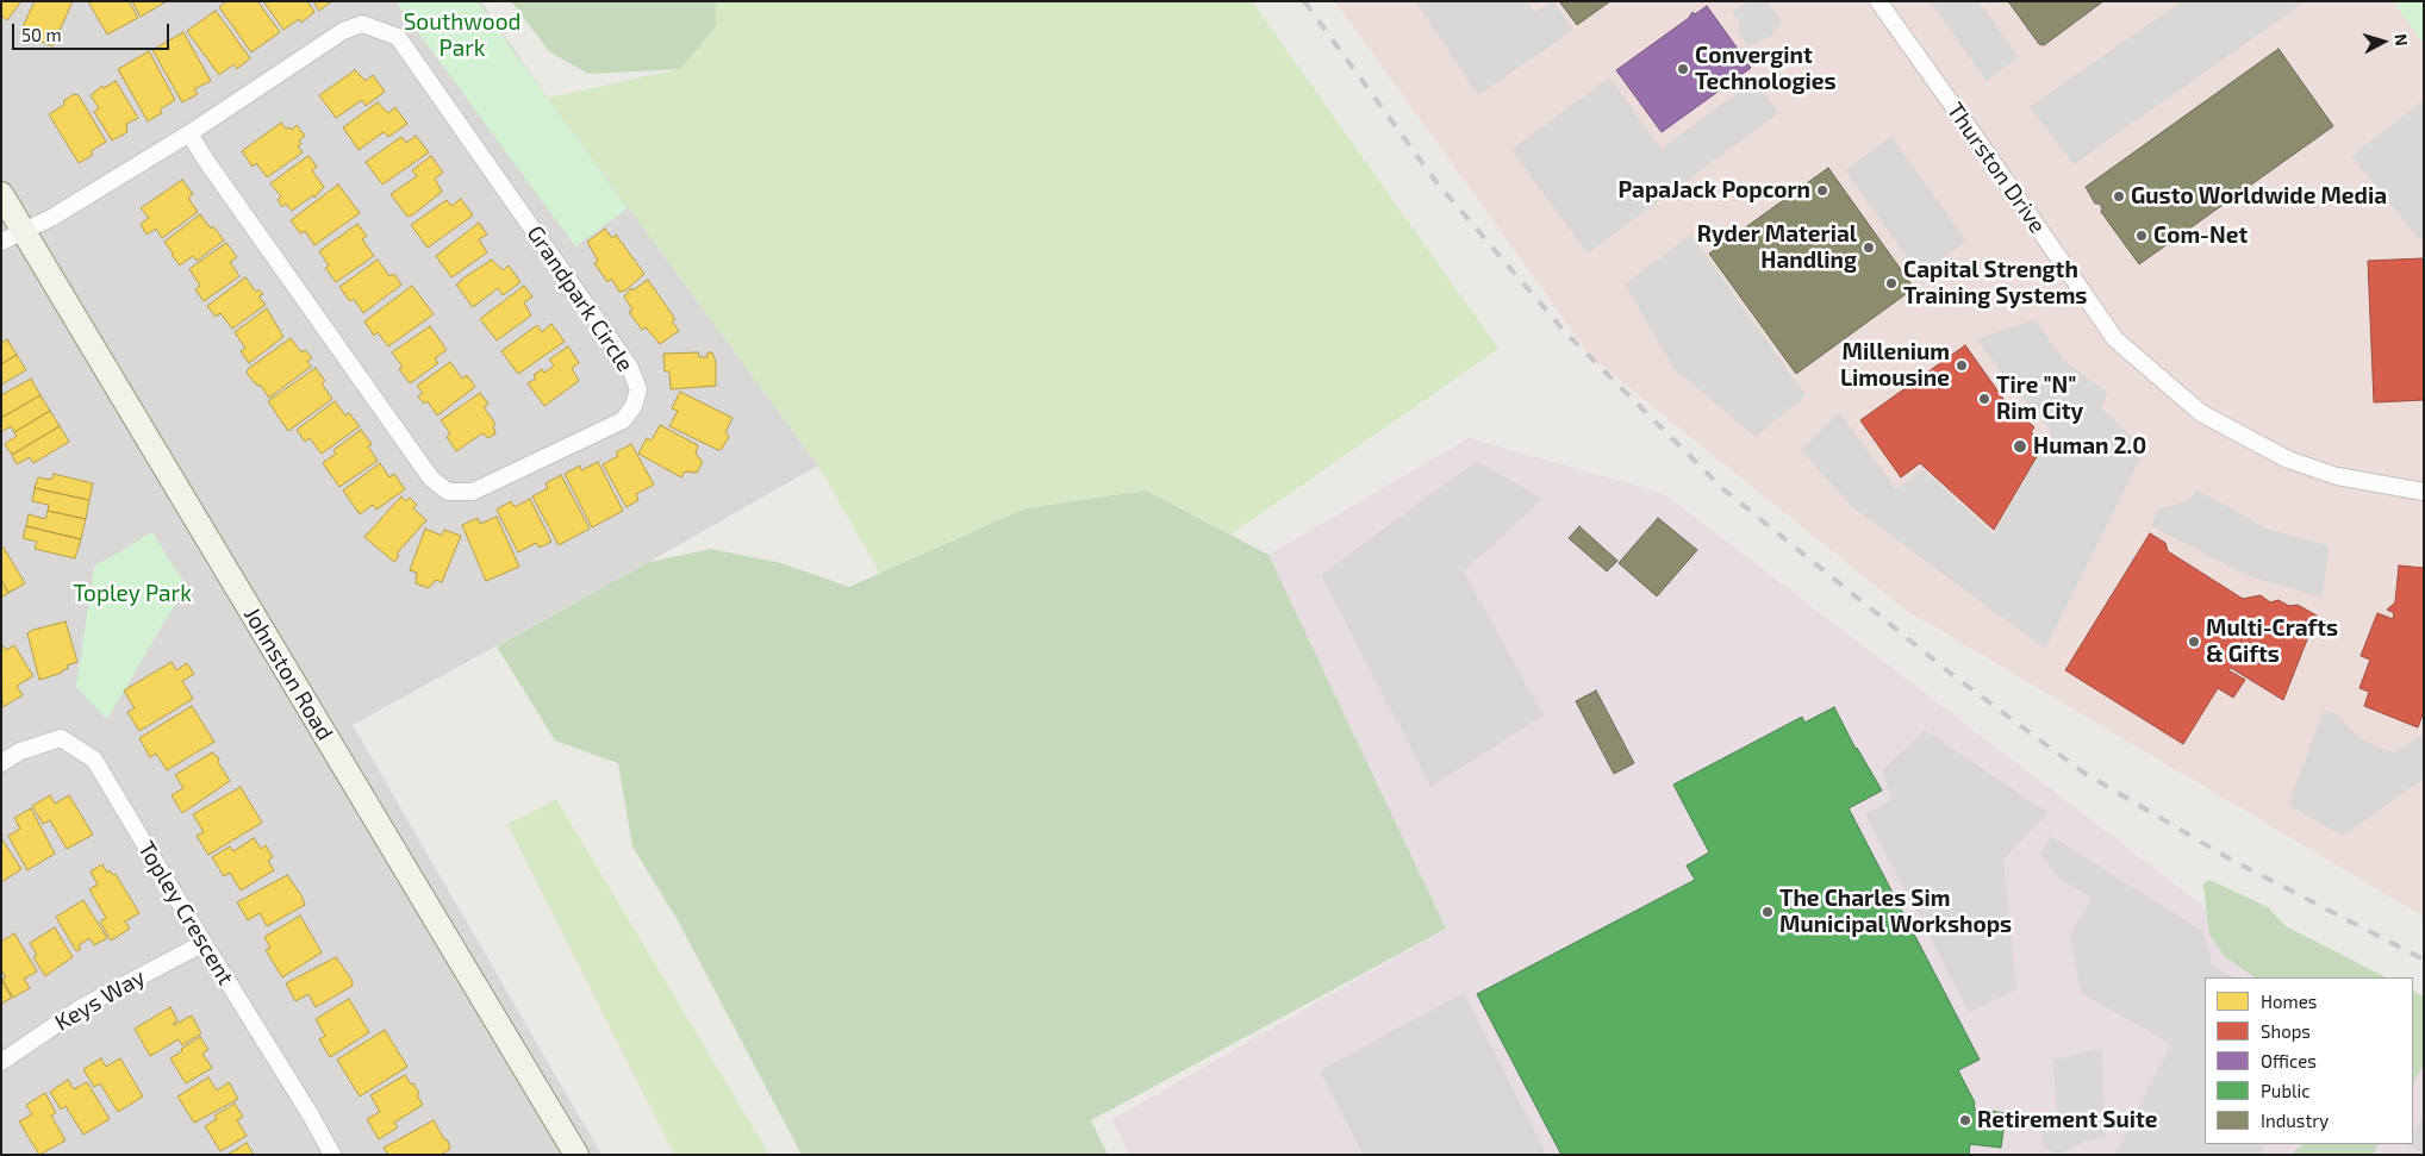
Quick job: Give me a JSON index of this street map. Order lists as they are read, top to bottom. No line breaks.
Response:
{"streets":{"street":["Thurston Drive","Grandpark Circle","Johnston Road","Topley Crescent","Keys Way"]},"crossings":[["Grandpark Circle","Johnston Road"],["Topley Crescent","Keys Way"]],"parks":["Southwood Park","Topley Park"],"places":["Convergint Technologies","PapaJack Popcorn","Gusto Worldwide Media","Com-Net","Ryder Material Handling","Capital Strength Training Systems","Millenium Limousine","Tire \"N\" Rim City","Human 2.0","Multi-Crafts & Gifts","The Charles Sim Municipal Workshops","Retirement Suite"],"legend":["Homes","Shops","Offices","Public","Industry"],"scale_bar":"50 m","north":"right"}
